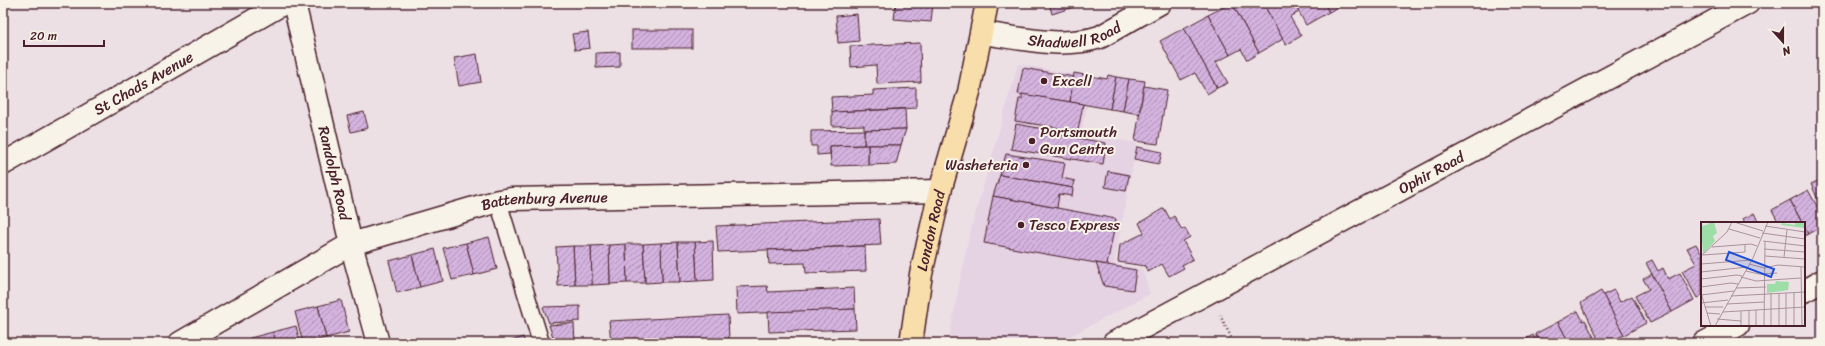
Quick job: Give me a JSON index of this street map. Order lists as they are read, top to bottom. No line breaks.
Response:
{"streets":{"main road":["London Road"],"street":["Shadwell Road","St Chads Avenue","Randolph Road","Ophir Road","Battenburg Avenue"]},"crossings":[["Shadwell Road","London Road"],["Randolph Road","Battenburg Avenue"],["Battenburg Avenue","London Road"]],"places":["Excell","Portsmouth Gun Centre","Washeteria","Tesco Express"],"scale_bar":"20 m","north":"bottom"}
